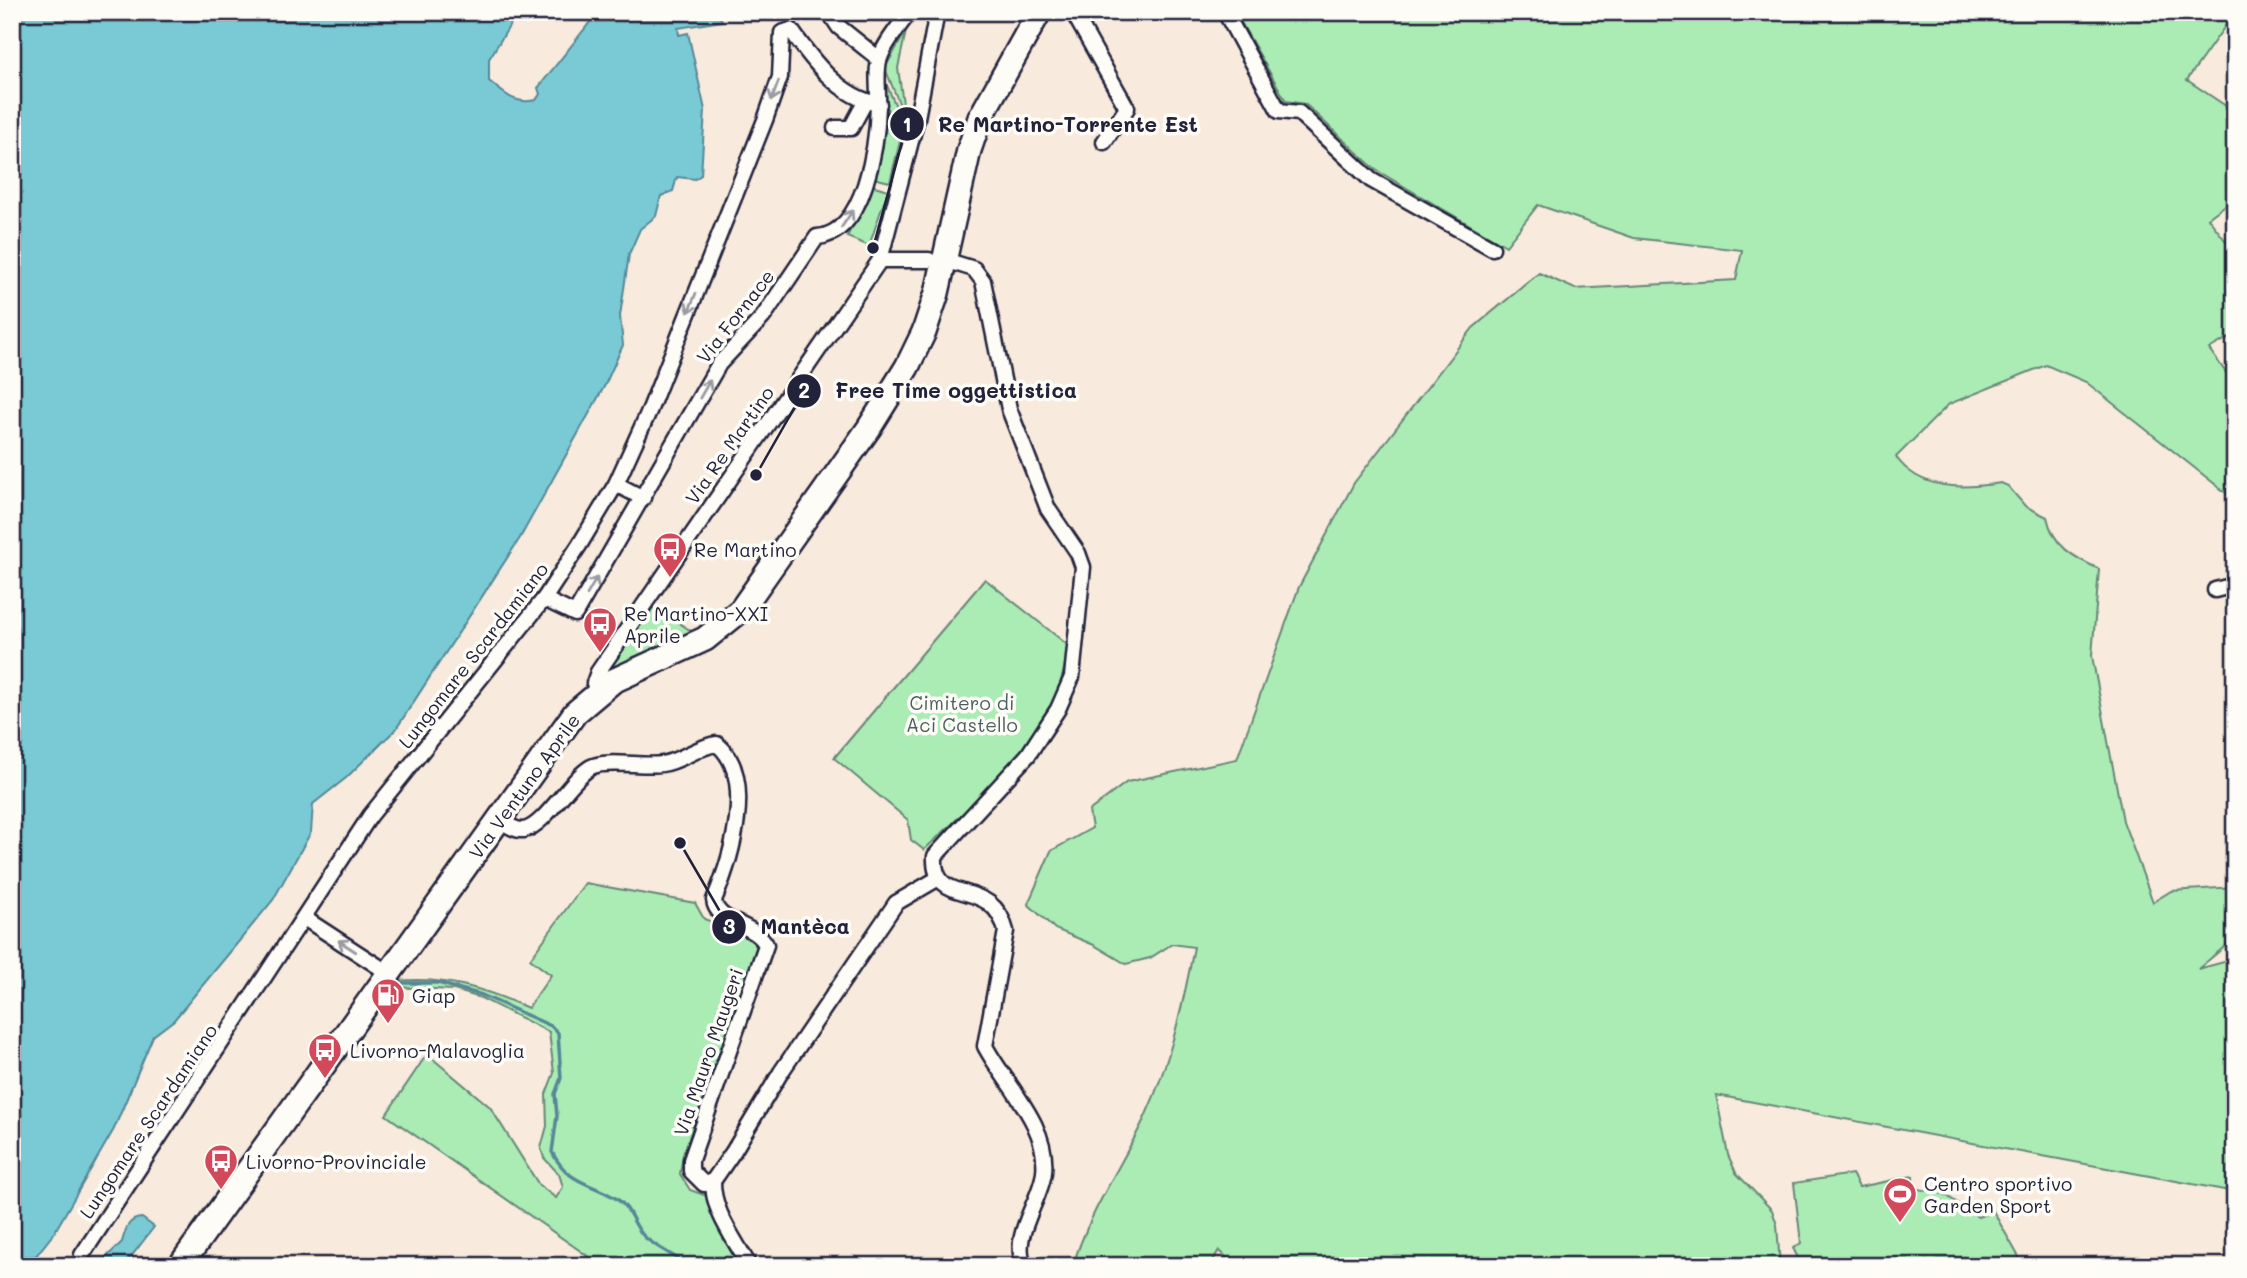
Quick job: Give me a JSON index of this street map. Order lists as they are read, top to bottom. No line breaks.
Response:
{"streets":{"main road":["Via Ventuno Aprile"],"street":["Via Fornace","Via Re Martino","Lungomare Scardamiano","Via Mauro Maugeri"]},"crossings":[["Via Fornace","Lungomare Scardamiano"],["Via Re Martino","Via Ventuno Aprile"],["Via Ventuno Aprile","Via Mauro Maugeri"]],"one_way":["Via Fornace"],"parks":["Cimitero di Aci Castello"],"places":{"other":["Re Martino-Torrente Est","Free Time oggettistica","Mantèca"],"bus stop":["Re Martino","Re Martino-XXI Aprile","Livorno-Malavoglia","Livorno-Provinciale"],"fuel station":["Giap"],"sports":["Centro sportivo Garden Sport"]}}
